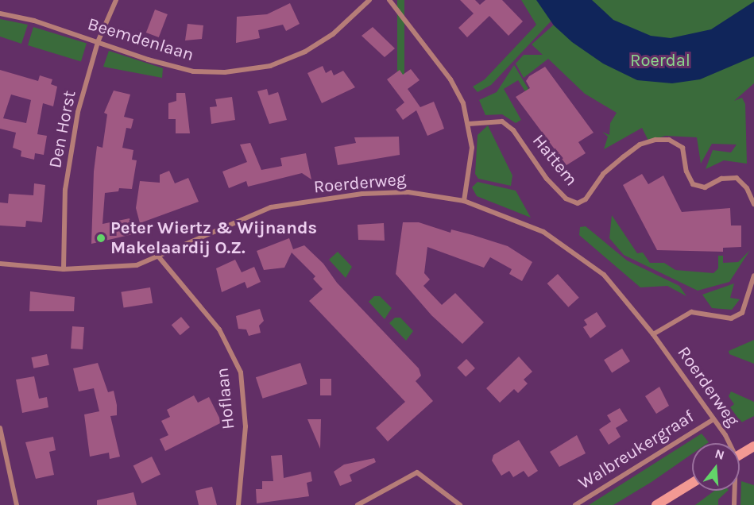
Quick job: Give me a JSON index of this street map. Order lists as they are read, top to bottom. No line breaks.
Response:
{"streets":{"street":["Beemdenlaan","Den Horst","Hattem","Roerderweg","Hoflaan","Walbreukergraaf"]},"crossings":[["Beemdenlaan","Den Horst"],["Den Horst","Roerderweg"],["Roerderweg","Hoflaan"],["Roerderweg","Walbreukergraaf"]],"parks":["Roerdal"],"places":["Peter Wiertz & Wijnands Makelaardij O.Z."],"north":"top"}
